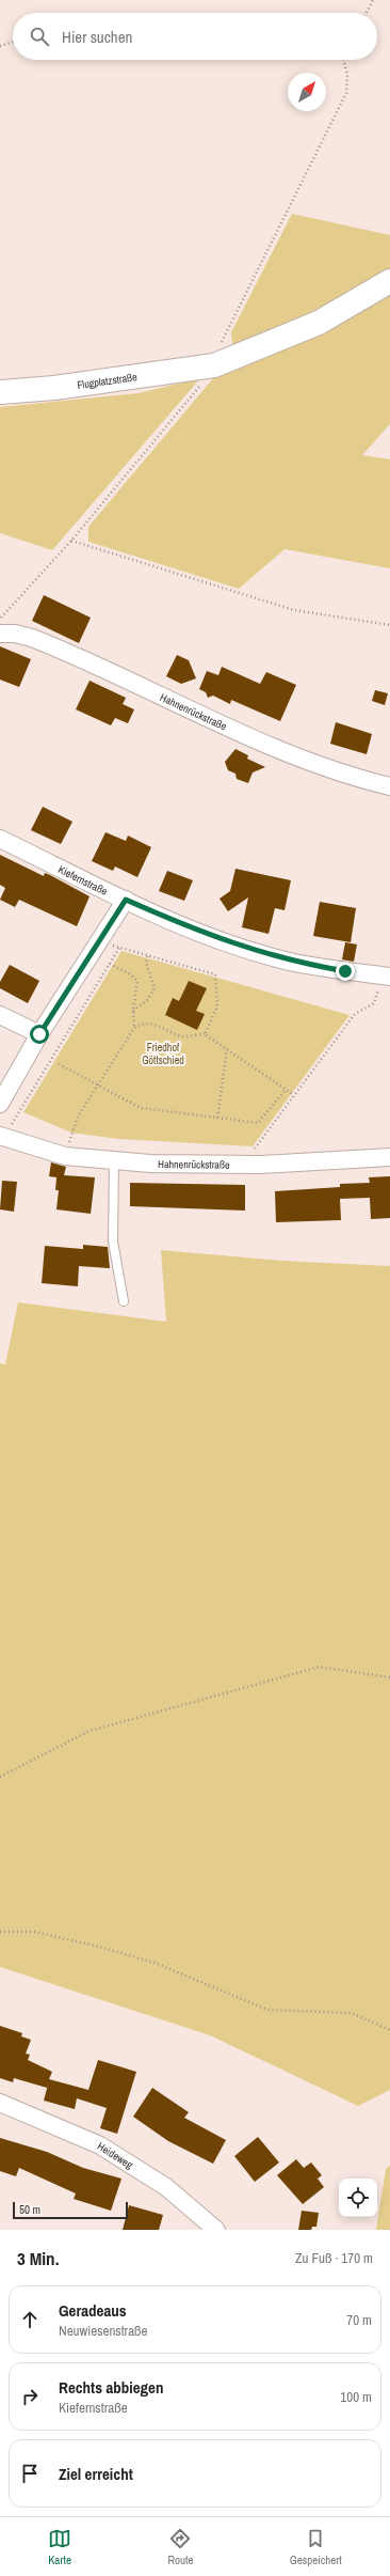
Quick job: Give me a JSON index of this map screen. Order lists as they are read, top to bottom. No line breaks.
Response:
{"streets":{"street":["Flugplatzstraße","Hahnenrückstraße","Kiefernstraße","Heideweg"]},"parks":["Friedhof Göttschied"],"scale_bar":"50 m","north":"top right","page":{"search":"Hier suchen","scale":"50 m","heading":["3 Min.","Zu Fuß · 170 m"],"list":[["Geradeaus","Neuwiesenstraße","70 m"],["Rechts abbiegen","Kiefernstraße","100 m"],"Ziel erreicht"],"nav":["Karte","Route","Gespeichert"]}}
